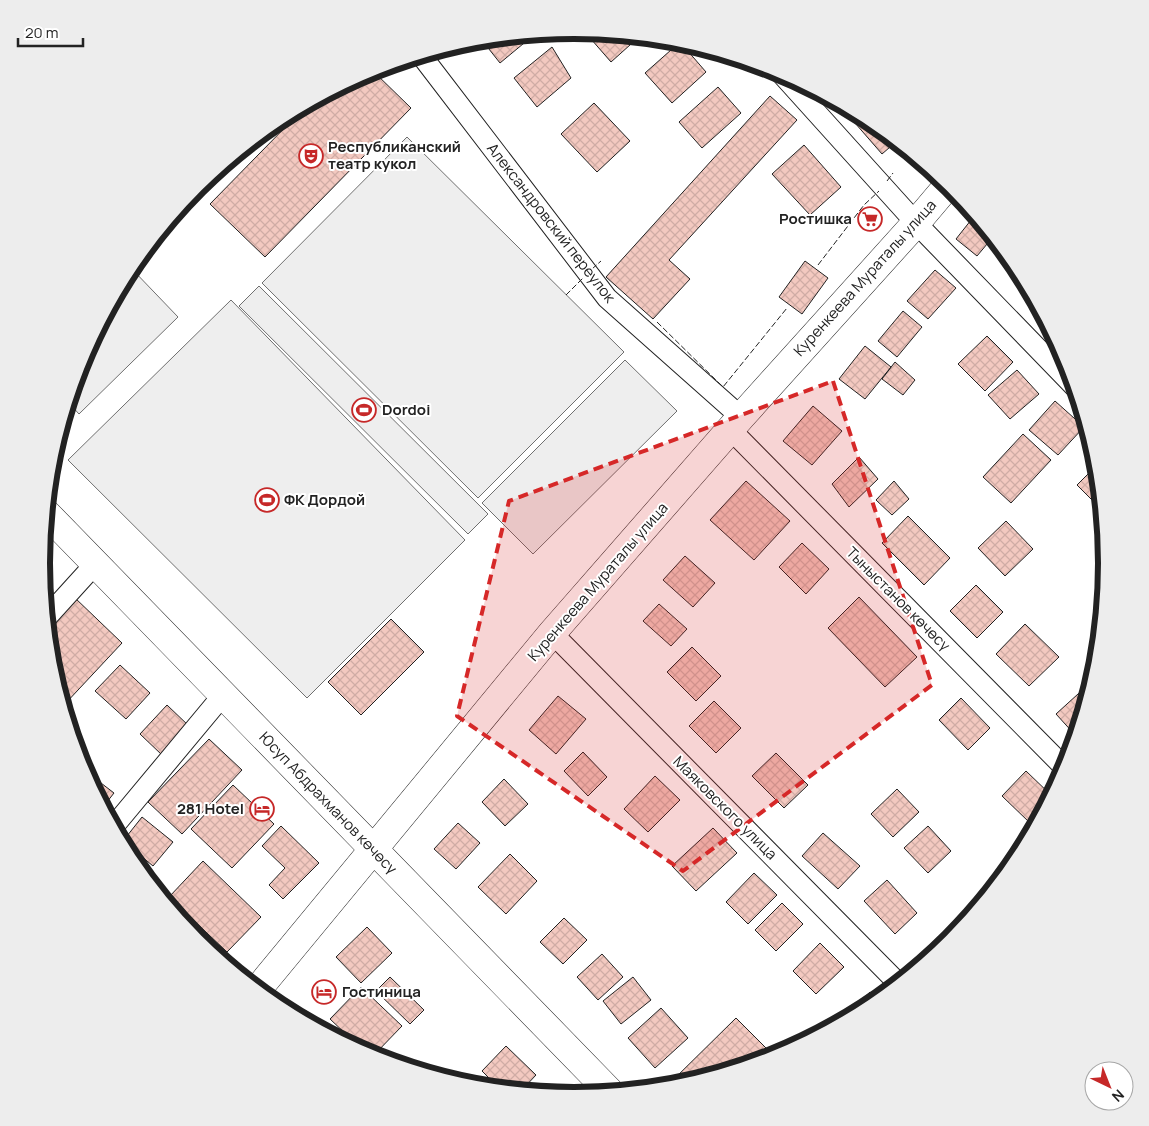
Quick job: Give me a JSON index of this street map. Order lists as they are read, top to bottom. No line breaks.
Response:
{"streets":{"street":["Александровский переулок","Куренкеева Мураталы улица","Тыныстанов көчөсү","Юсуп Абдрахманов көчөсү","Маяковского улица"]},"crossings":[["Александровский переулок","Куренкеева Мураталы улица"],["Александровский переулок","Тыныстанов көчөсү"],["Куренкеева Мураталы улица","Тыныстанов көчөсү"],["Куренкеева Мураталы улица","Юсуп Абдрахманов көчөсү"],["Куренкеева Мураталы улица","Маяковского улица"]],"places":{"theatre":["Республиканский театр кукол"],"supermarket":["Ростишка"],"sports":["Dordoi","ФК Дордой"],"hotel":["281 Hotel","Гостиница"]},"scale_bar":"20 m","north":"bottom right"}
